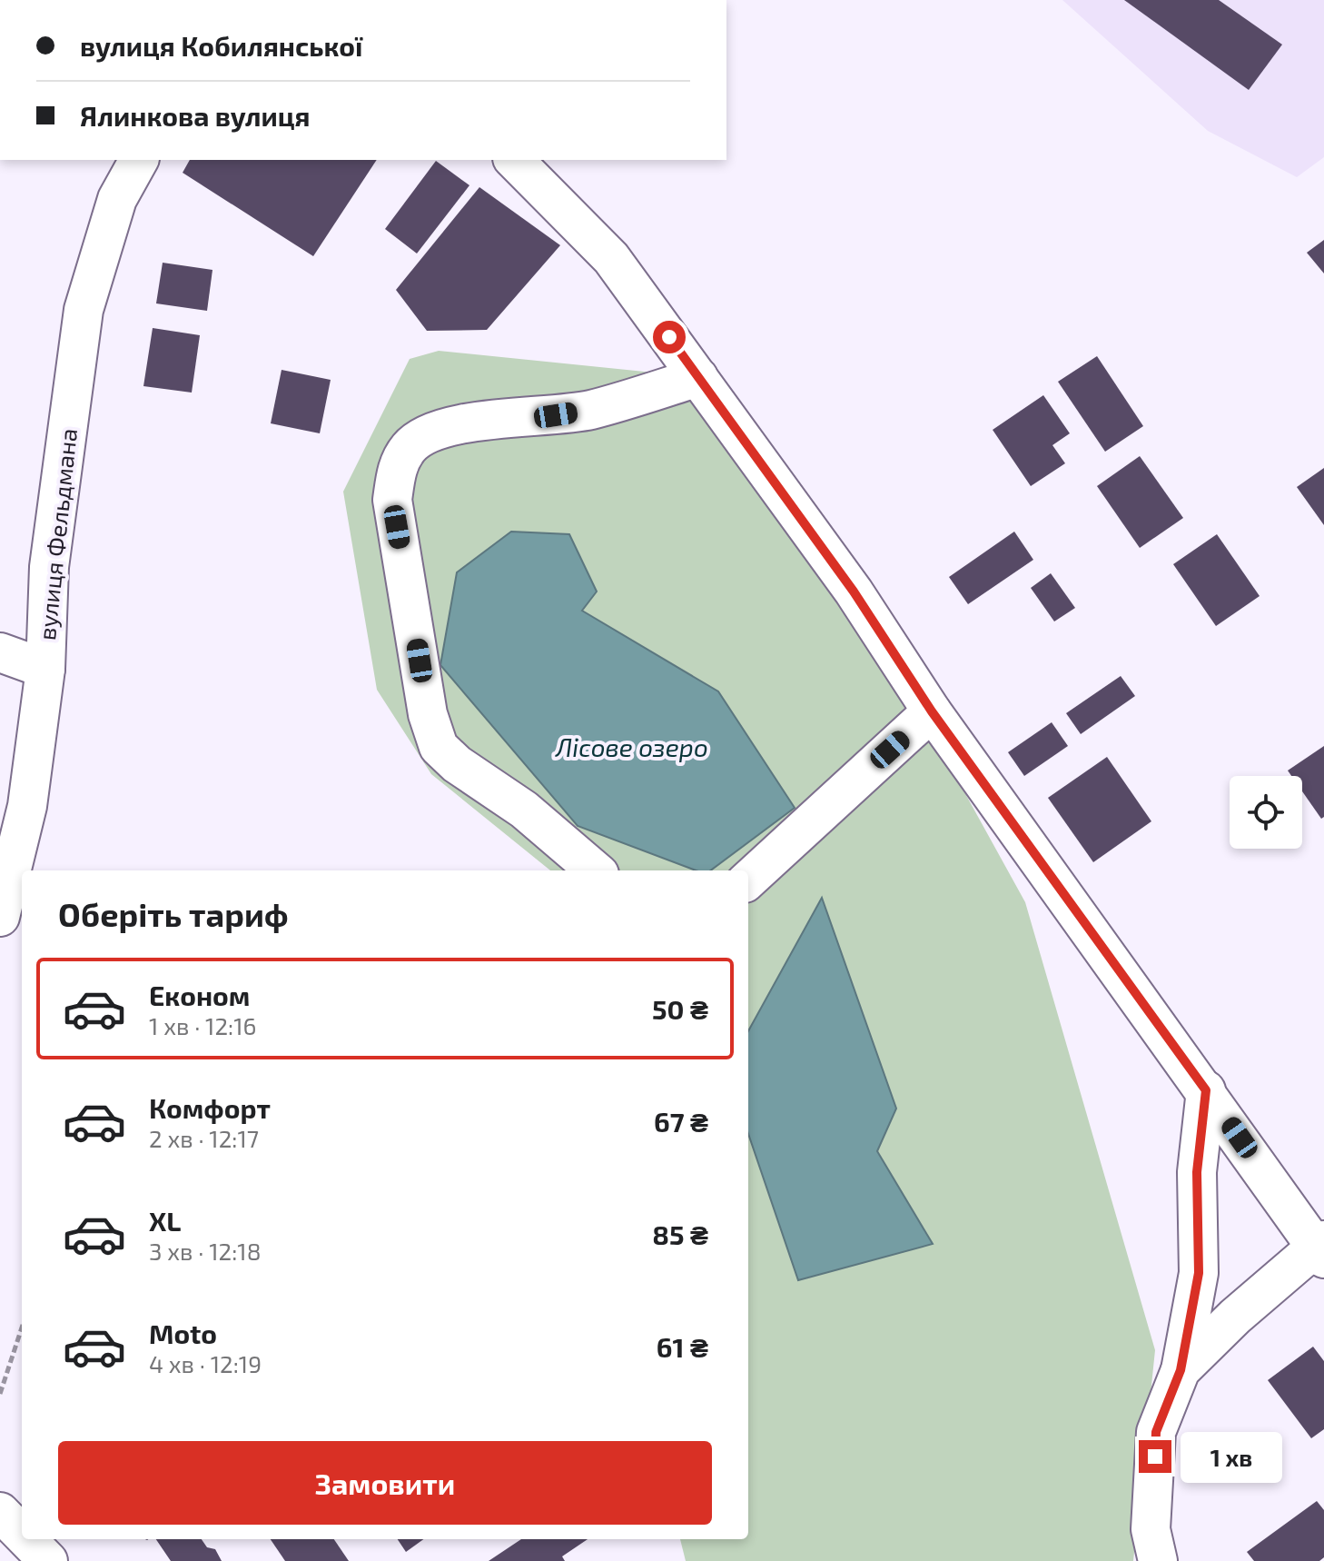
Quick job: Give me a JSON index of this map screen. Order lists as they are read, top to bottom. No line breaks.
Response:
{"streets":{"street":["вулиця Фельдмана"]},"water":["Лісове озеро"],"page":{"banner":["вулиця Кобилянської","Ялинкова вулиця"],"heading":"Оберіть тариф","list":[{"name":"Економ","note":"1 хв · 12:16","value":"50 ₴"},{"name":"Комфорт","note":"2 хв · 12:17","value":"67 ₴"},{"name":"XL","note":"3 хв · 12:18","value":"85 ₴"},{"name":"Moto","note":"4 хв · 12:19","value":"61 ₴"}],"buttons":"Замовити","bubble":"1 хв"}}
